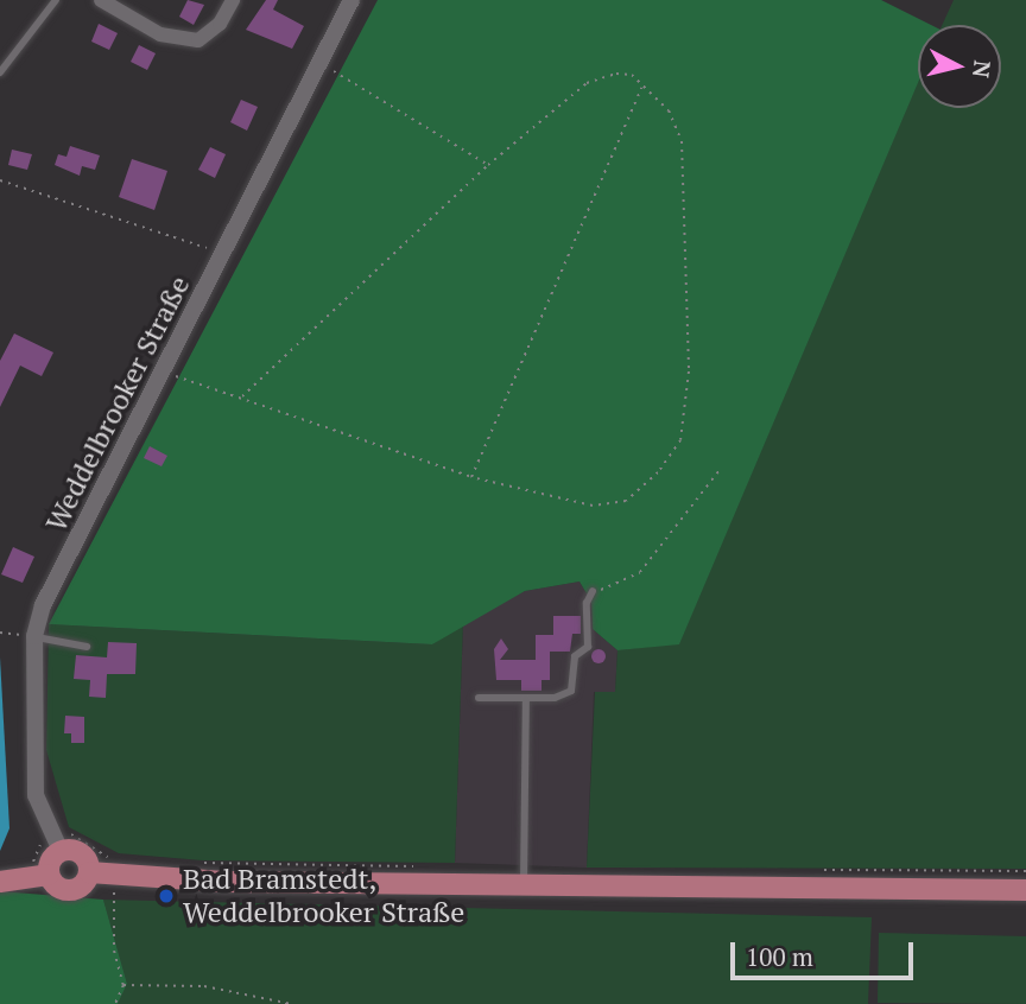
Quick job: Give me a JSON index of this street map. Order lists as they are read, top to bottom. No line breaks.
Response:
{"streets":{"street":["Weddelbrooker Straße"]},"places":["Bad Bramstedt, Weddelbrooker Straße"],"scale_bar":"100 m","north":"right"}
